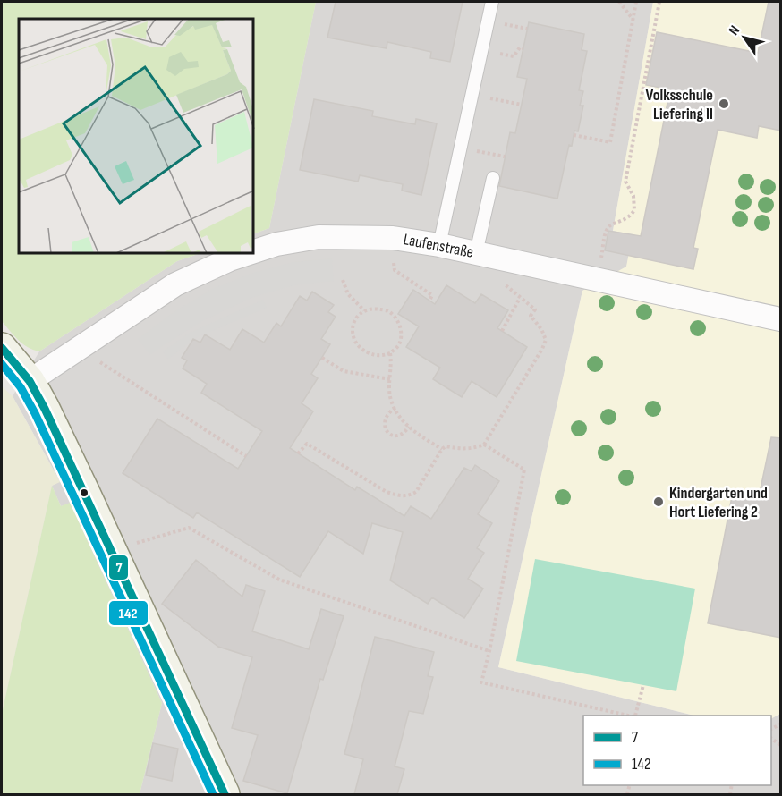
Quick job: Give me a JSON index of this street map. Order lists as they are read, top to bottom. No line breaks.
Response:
{"streets":{"street":["Laufenstraße"]},"places":["Volksschule Liefering II","Kindergarten und Hort Liefering 2"],"lines":["transit line 7","transit line 142"],"legend":["7","142"],"north":"top left"}
